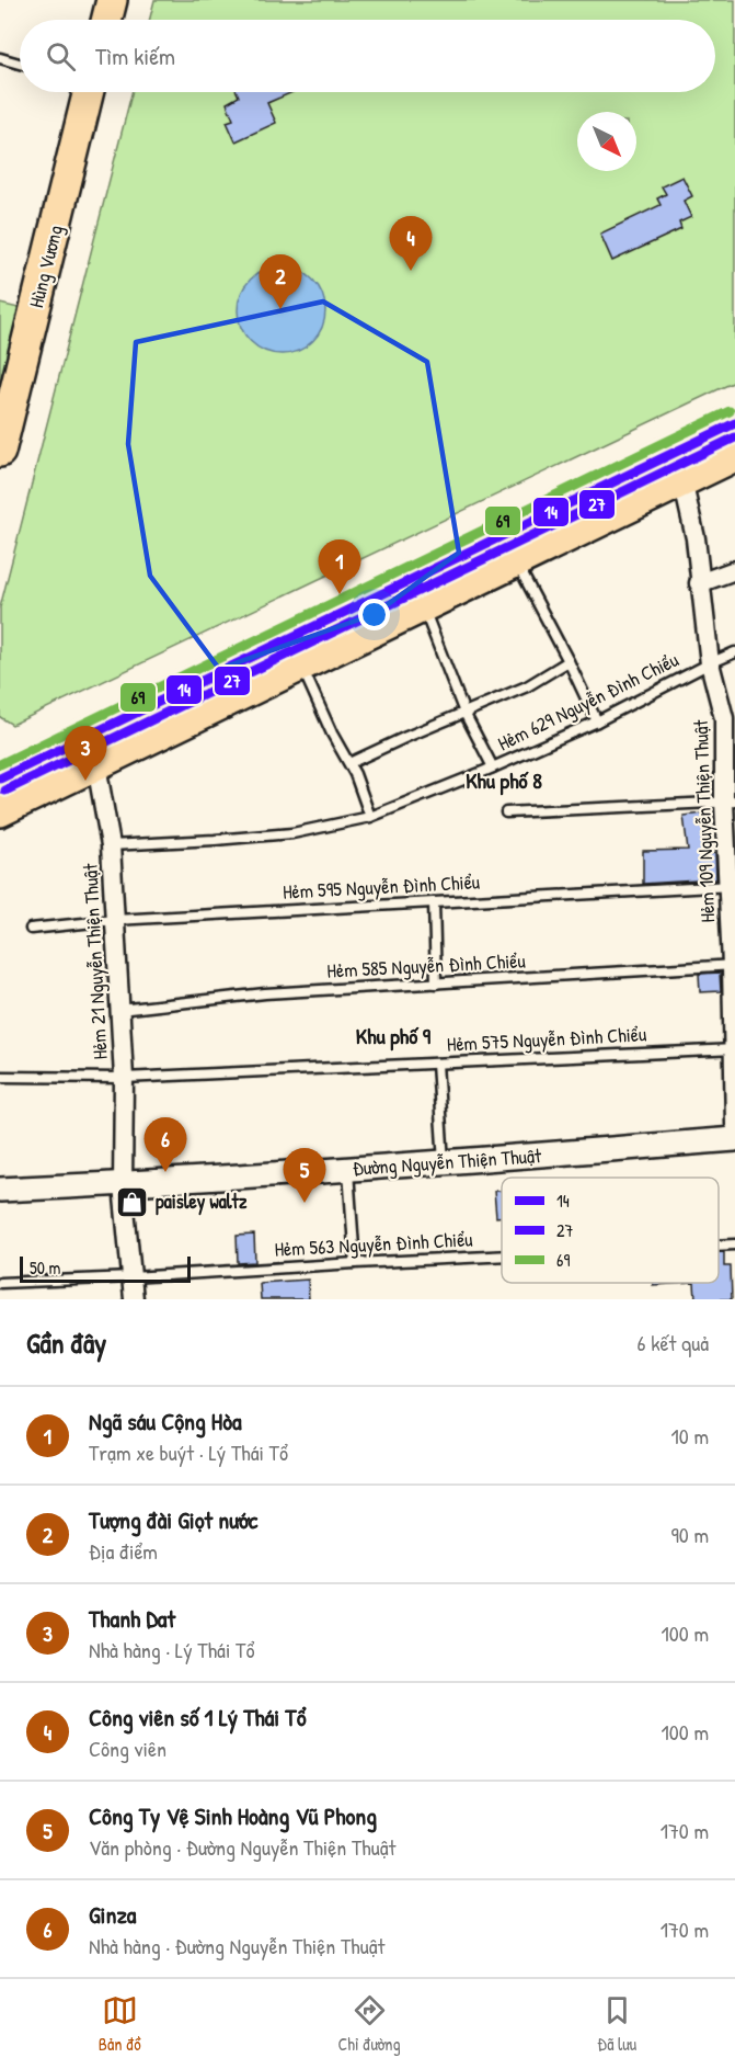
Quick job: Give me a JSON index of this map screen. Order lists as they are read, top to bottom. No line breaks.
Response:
{"streets":{"main road":["Hùng Vương"],"street":["Hẻm 109 Nguyễn Thiện Thuật","Hẻm 21 Nguyễn Thiện Thuật","Đường Nguyễn Thiện Thuật"],"lane":["Hẻm 629 Nguyễn Ðình Chiểu","Hẻm 595 Nguyễn Ðình Chiểu","Hẻm 585 Nguyễn Ðình Chiểu","Hẻm 575 Nguyễn Ðình Chiểu","Hẻm 563 Nguyễn Ðình Chiểu"]},"crossings":[["Hẻm 629 Nguyễn Ðình Chiểu","Hẻm 109 Nguyễn Thiện Thuật"],["Hẻm 629 Nguyễn Ðình Chiểu","Hẻm 21 Nguyễn Thiện Thuật"],["Hẻm 109 Nguyễn Thiện Thuật","Hẻm 595 Nguyễn Ðình Chiểu"],["Hẻm 109 Nguyễn Thiện Thuật","Hẻm 585 Nguyễn Ðình Chiểu"],["Hẻm 109 Nguyễn Thiện Thuật","Hẻm 575 Nguyễn Ðình Chiểu"],["Hẻm 595 Nguyễn Ðình Chiểu","Hẻm 21 Nguyễn Thiện Thuật"],["Hẻm 21 Nguyễn Thiện Thuật","Hẻm 585 Nguyễn Ðình Chiểu"],["Hẻm 21 Nguyễn Thiện Thuật","Hẻm 575 Nguyễn Ðình Chiểu"],["Hẻm 21 Nguyễn Thiện Thuật","Đường Nguyễn Thiện Thuật"],["Hẻm 21 Nguyễn Thiện Thuật","Hẻm 563 Nguyễn Ðình Chiểu"]],"districts":["Khu phố 8","Khu phố 9"],"places":{"shop":["paisley waltz"]},"lines":["transit line 69","transit line 14","transit line 27"],"legend":["14","27","69"],"scale_bar":"50 m","north":"bottom right","page":{"search":"Tìm kiếm","pins":["4","2","1","3","6","5"],"scale":"50 m","heading":["Gần đây","6 kết quả"],"list":[{"mark":"1","name":"Ngã sáu Cộng Hòa","note":"Trạm xe buýt · Lý Thái Tổ","value":"10 m"},{"mark":"2","name":"Tượng đài Giọt nước","note":"Địa điểm","value":"90 m"},{"mark":"3","name":"Thanh Dat","note":"Nhà hàng · Lý Thái Tổ","value":"100 m"},{"mark":"4","name":"Công viên số 1 Lý Thái Tổ","note":"Công viên","value":"100 m"},{"mark":"5","name":"Công Ty Vệ Sinh Hoàng Vũ Phong","note":"Văn phòng · Đường Nguyễn Thiện Thuật","value":"170 m"},{"mark":"6","name":"Ginza","note":"Nhà hàng · Đường Nguyễn Thiện Thuật","value":"170 m"}],"nav":["Bản đồ","Chỉ đường","Đã lưu"]}}
